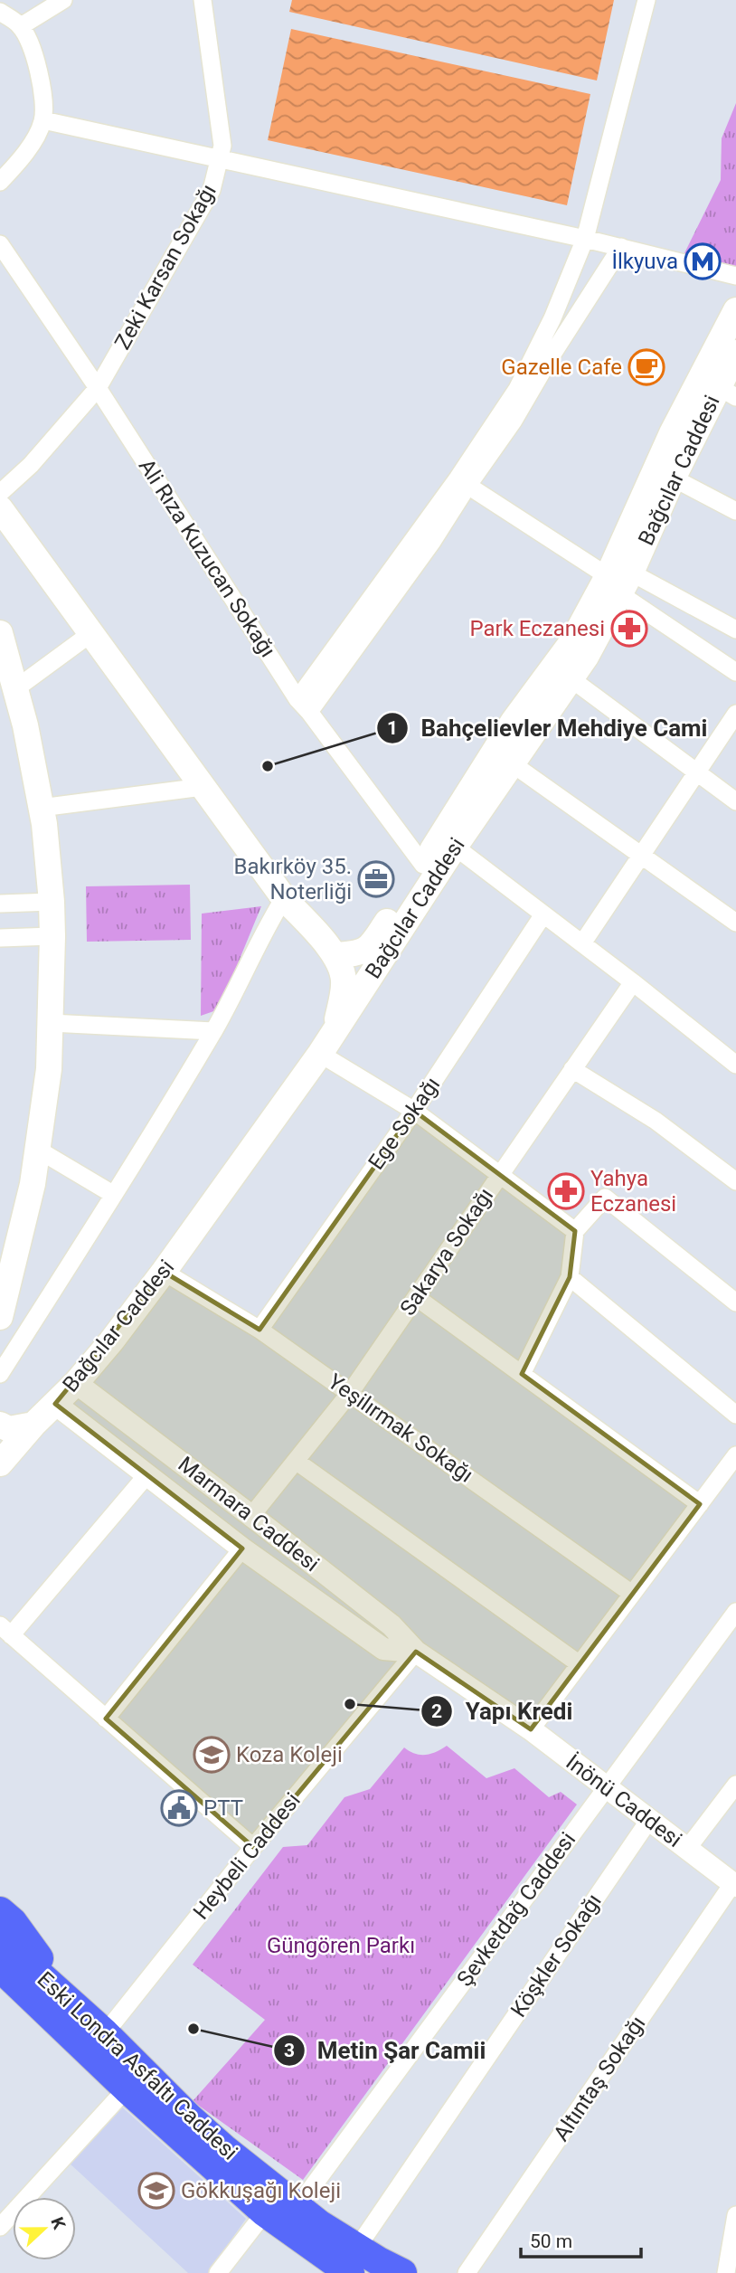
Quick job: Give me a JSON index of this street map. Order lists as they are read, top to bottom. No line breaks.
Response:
{"streets":{"main road":["Bağcılar Caddesi","Eski Londra Asfaltı Caddesi"],"street":["Zeki Karsan Sokağı","Ali Rıza Kuzucan Sokağı","Ege Sokağı","Sakarya Sokağı","Yeşilırmak Sokağı","Marmara Caddesi","İnönü Caddesi","Heybeli Caddesi","Şevketdağ Caddesi","Köşkler Sokağı","Altıntaş Sokağı"]},"crossings":[["Zeki Karsan Sokağı","Ali Rıza Kuzucan Sokağı"],["Bağcılar Caddesi","Yeşilırmak Sokağı"],["Bağcılar Caddesi","Marmara Caddesi"],["Ege Sokağı","Yeşilırmak Sokağı"],["Sakarya Sokağı","Yeşilırmak Sokağı"],["Sakarya Sokağı","Marmara Caddesi"],["Marmara Caddesi","İnönü Caddesi"],["Marmara Caddesi","Heybeli Caddesi"],["İnönü Caddesi","Heybeli Caddesi"],["İnönü Caddesi","Şevketdağ Caddesi"],["İnönü Caddesi","Köşkler Sokağı"],["İnönü Caddesi","Altıntaş Sokağı"],["Heybeli Caddesi","Eski Londra Asfaltı Caddesi"],["Şevketdağ Caddesi","Eski Londra Asfaltı Caddesi"],["Köşkler Sokağı","Eski Londra Asfaltı Caddesi"]],"parks":["Güngören Parkı"],"places":{"metro station":["İlkyuva"],"cafe":["Gazelle Cafe"],"pharmacy":["Park Eczanesi","Yahya Eczanesi"],"other":["Bahçelievler Mehdiye Cami","Yapı Kredi","Metin Şar Camii"],"office":["Bakırköy 35. Noterliği"],"school or university":["Koza Koleji","Gökkuşağı Koleji"],"public building":["PTT"]},"scale_bar":"50 m","north":"right"}
